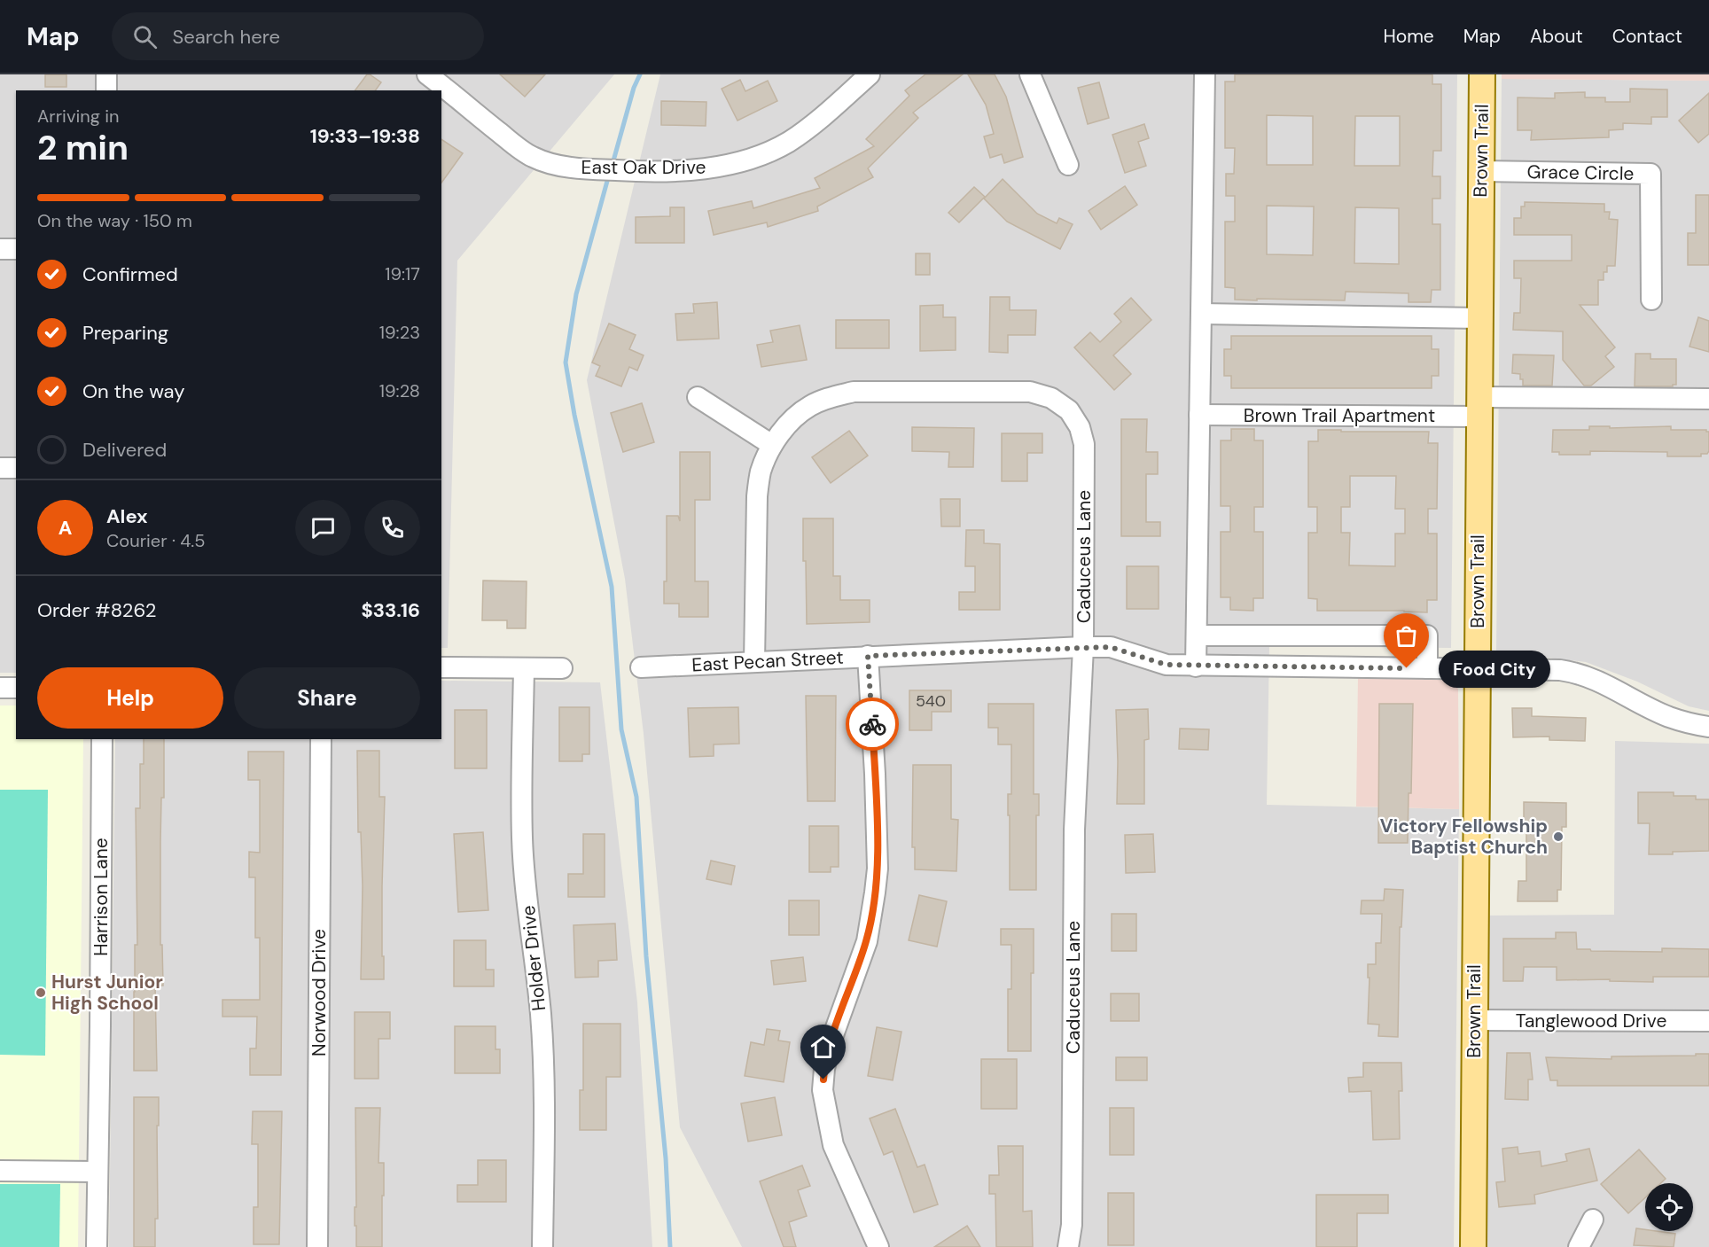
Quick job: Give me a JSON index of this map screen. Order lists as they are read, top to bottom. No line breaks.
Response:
{"streets":{"main road":["Brown Trail"],"street":["East Oak Drive","Grace Circle","Brown Trail Apartment","Caduceus Lane","East Pecan Street","Harrison Lane","Holder Drive","Norwood Drive","Tanglewood Drive"]},"crossings":[["Brown Trail","Grace Circle"],["Brown Trail","Brown Trail Apartment"],["Brown Trail","East Pecan Street"],["Brown Trail","Tanglewood Drive"],["Caduceus Lane","East Pecan Street"]],"places":["Food City","Victory Fellowship Baptist Church","Hurst Junior High School"],"house_numbers":["540"],"page":{"header":"Map","search":"Search here","nav":["Home","Map","About","Contact"],"heading":["2 min","Arriving in","19:33–19:38"],"panel":["Alex","Courier · 4.5","Order #8262","$33.16"],"bar":"On the way · 150 m","list":[["Confirmed","19:17"],["Preparing","19:23"],["On the way","19:28"],"Delivered"],"round":"A","bubble":"Food City","buttons":["Help","Share"]}}
